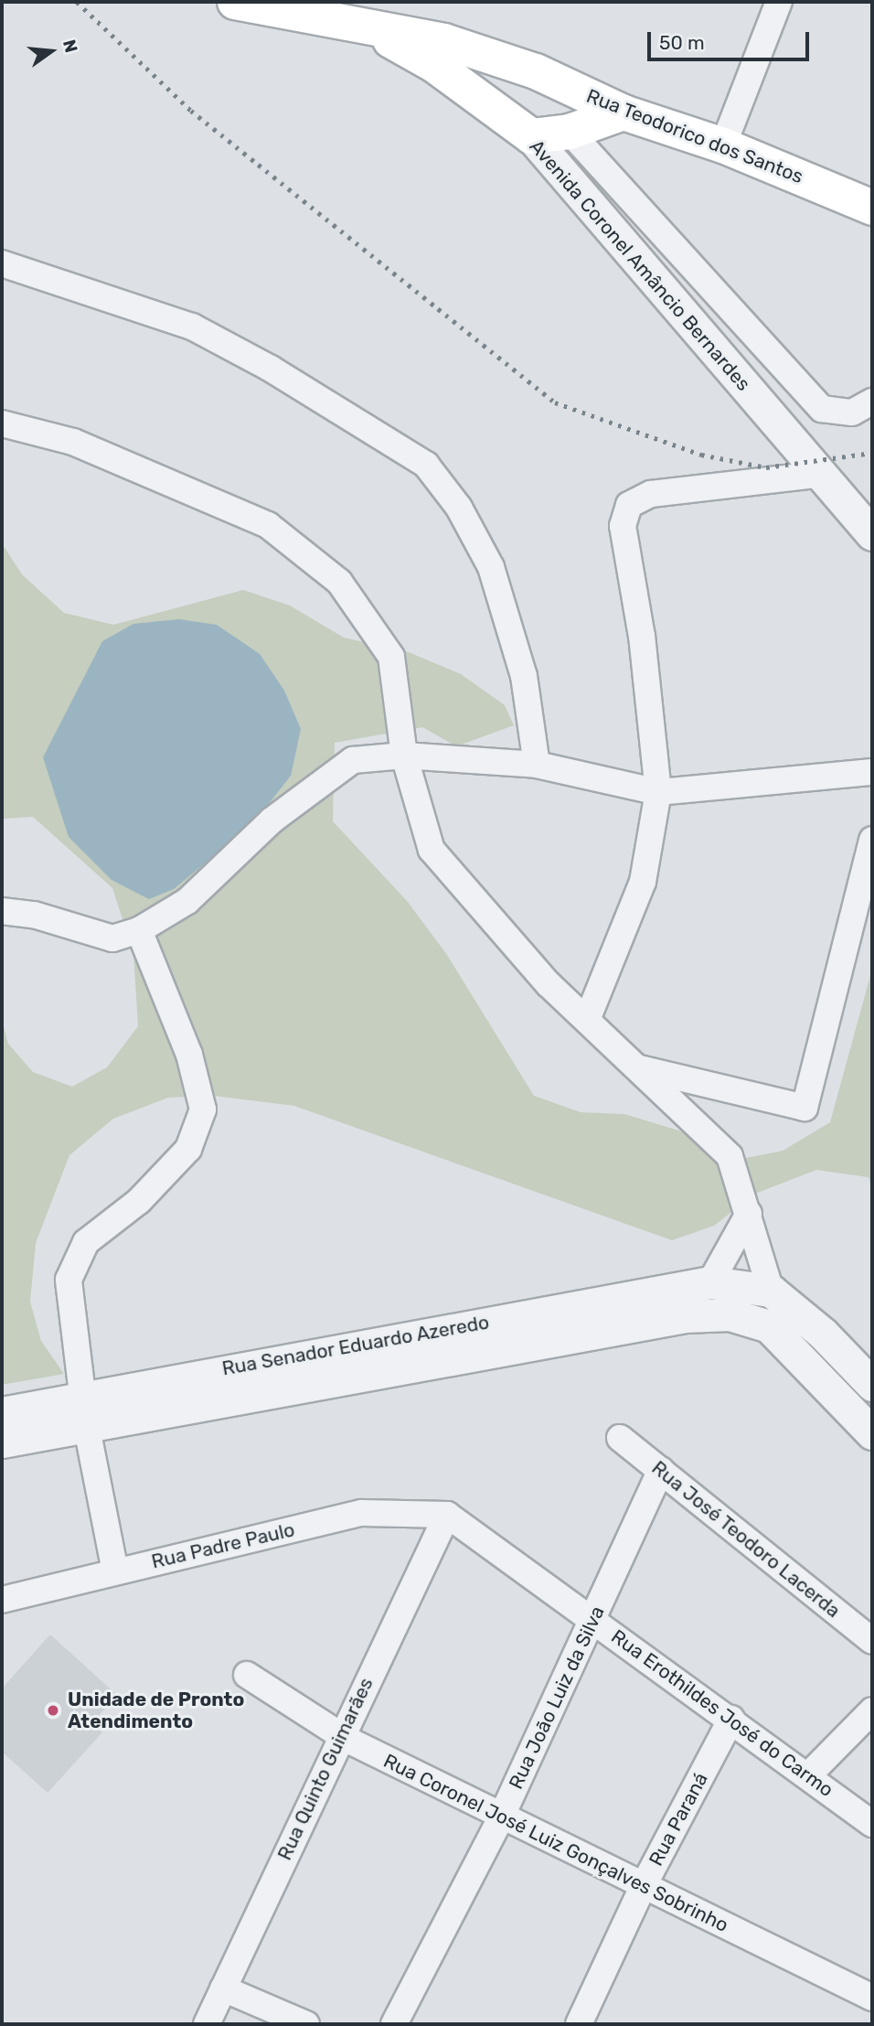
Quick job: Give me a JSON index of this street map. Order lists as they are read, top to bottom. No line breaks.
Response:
{"streets":{"main road":["Rua Teodorico dos Santos","Avenida Coronel Amâncio Bernardes"],"street":["Rua Senador Eduardo Azeredo","Rua José Teodoro Lacerda","Rua Padre Paulo","Rua João Luiz da Silva","Rua Erothildes José do Carmo","Rua Quinto Guimarães","Rua Paraná","Rua Coronel José Luiz Gonçalves Sobrinho"]},"crossings":[["Rua Teodorico dos Santos","Avenida Coronel Amâncio Bernardes"],["Rua José Teodoro Lacerda","Rua João Luiz da Silva"],["Rua Padre Paulo","Rua Erothildes José do Carmo"],["Rua Padre Paulo","Rua Quinto Guimarães"],["Rua João Luiz da Silva","Rua Erothildes José do Carmo"],["Rua João Luiz da Silva","Rua Coronel José Luiz Gonçalves Sobrinho"],["Rua Erothildes José do Carmo","Rua Quinto Guimarães"],["Rua Erothildes José do Carmo","Rua Paraná"],["Rua Quinto Guimarães","Rua Coronel José Luiz Gonçalves Sobrinho"],["Rua Paraná","Rua Coronel José Luiz Gonçalves Sobrinho"]],"places":["Unidade de Pronto Atendimento"],"scale_bar":"50 m","north":"right"}
